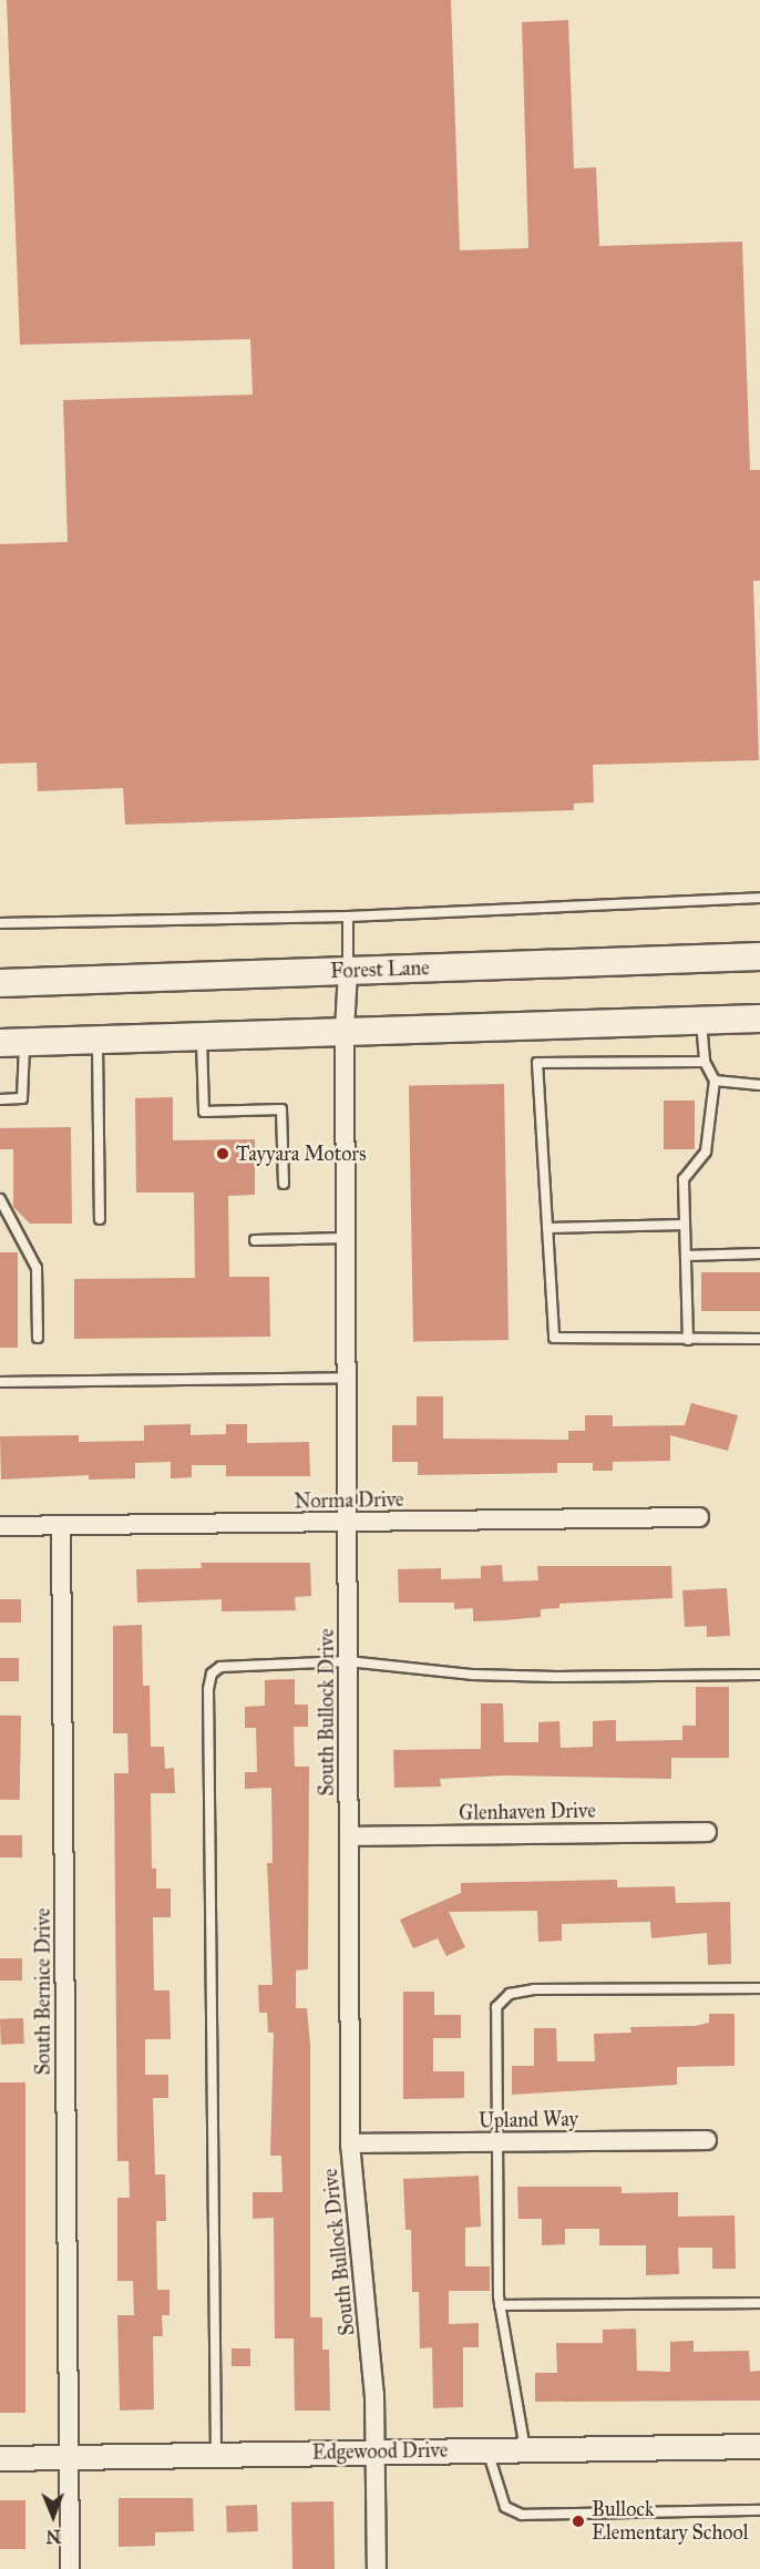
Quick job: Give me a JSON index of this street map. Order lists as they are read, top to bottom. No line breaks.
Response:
{"streets":{"main road":["Forest Lane"],"street":["Norma Drive","South Bullock Drive","Glenhaven Drive","South Bernice Drive","Upland Way","Edgewood Drive"]},"crossings":[["Forest Lane","South Bullock Drive"],["Norma Drive","South Bullock Drive"],["Norma Drive","South Bernice Drive"],["South Bullock Drive","Glenhaven Drive"],["South Bullock Drive","Upland Way"],["South Bullock Drive","Edgewood Drive"],["South Bernice Drive","Edgewood Drive"]],"places":["Tayyara Motors","Bullock Elementary School"],"north":"bottom"}
